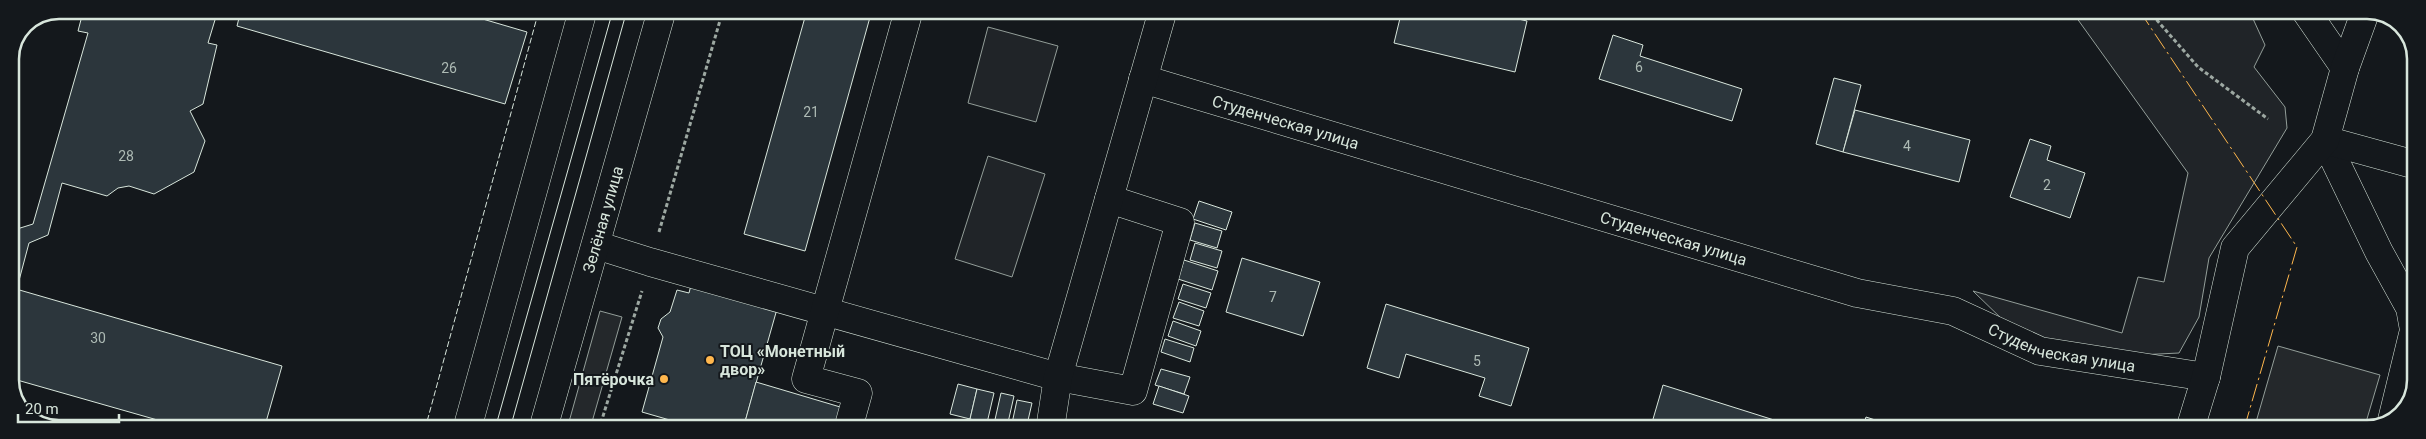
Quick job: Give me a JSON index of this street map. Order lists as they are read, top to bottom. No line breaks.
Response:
{"streets":{"street":["Студенческая улица","Зелёная улица"]},"places":["ТОЦ «Монетный двор»","Пятёрочка"],"house_numbers":["6","26","21","4","28","2","7","30","5"],"scale_bar":"20 m"}
